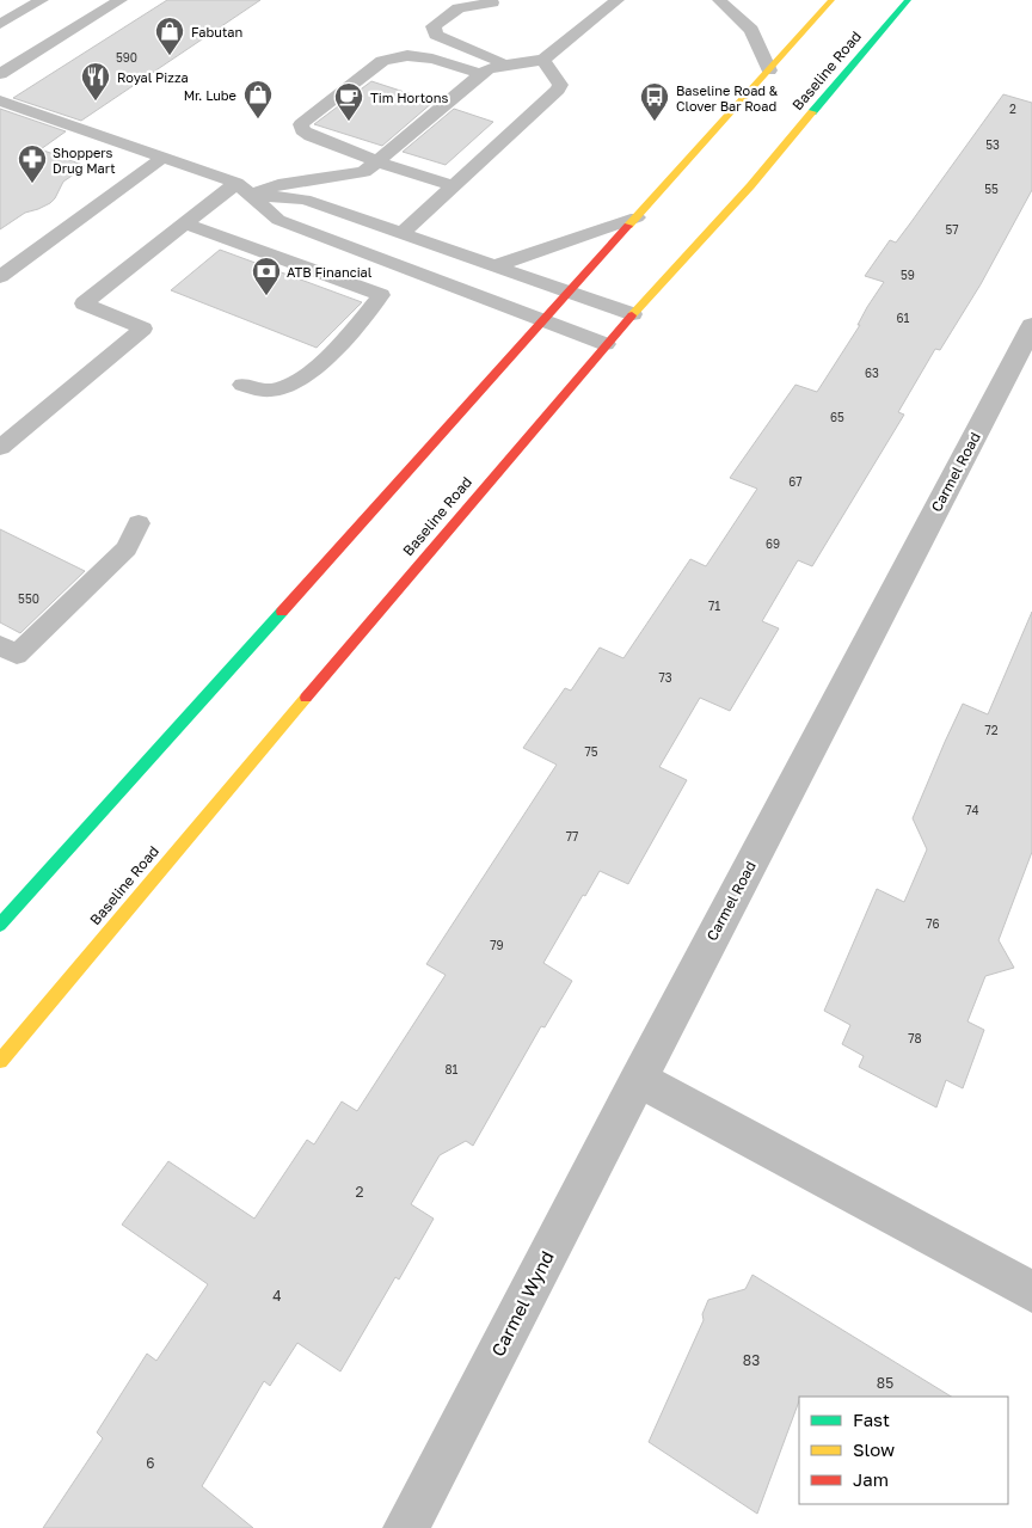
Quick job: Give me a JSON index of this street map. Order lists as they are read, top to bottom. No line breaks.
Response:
{"streets":{"main road":["Baseline Road"],"street":["Carmel Road","Carmel Wynd"]},"crossings":[["Carmel Road","Carmel Wynd"]],"places":{"shop":["Fabutan","Mr. Lube"],"restaurant":["Royal Pizza"],"cafe":["Tim Hortons"],"bus stop":["Baseline Road & Clover Bar Road"],"pharmacy":["Shoppers Drug Mart"],"bank":["ATB Financial"]},"house_numbers":["590","2","53","55","57","59","61","63","65","67","69","550","71","73","72","75","74","77","76","79","78","81","2","4","83","85","6"],"legend":["Fast","Slow","Jam"]}
